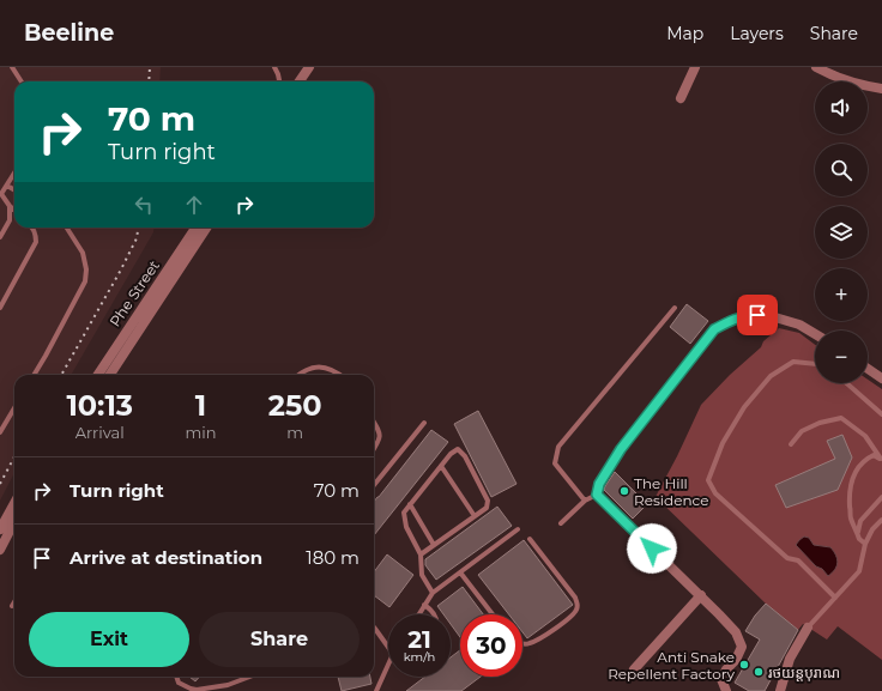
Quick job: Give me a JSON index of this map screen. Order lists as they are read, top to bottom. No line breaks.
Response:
{"streets":{"street":["Phe Street"]},"places":["The Hill Residence","Anti Snake Repellent Factory","រថយន្តបុរាណ"],"page":{"header":"Beeline","nav":["Map","Layers","Share"],"map_buttons":["+","−"],"turn":["70 m","Turn right"],"eta":["10:13","Arrival","1","min","250","m"],"list":[{"name":"Turn right","value":"70 m"},{"name":"Arrive at destination","value":"180 m"}],"buttons":["Exit","Share"],"speed":"21 km/h","limit":"30"}}
